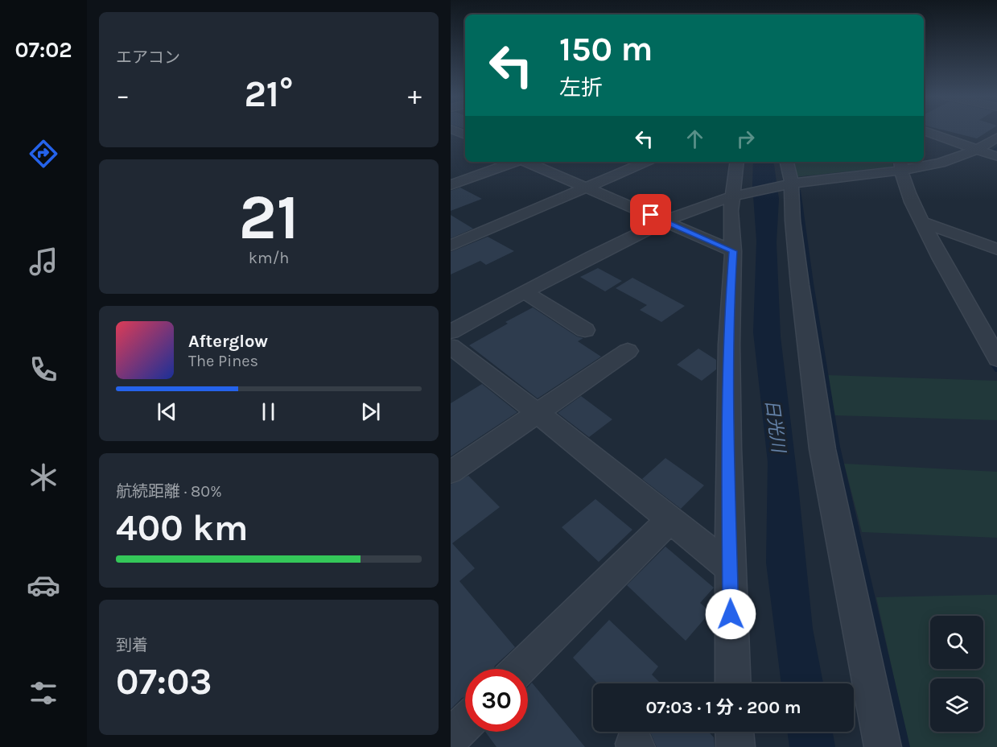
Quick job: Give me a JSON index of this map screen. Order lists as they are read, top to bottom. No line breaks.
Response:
{"water":["日光川"],"page":{"tabs":"07:02","tile":["エアコン",["21","km/h"],["航続距離 · 80%","400 km"],["到着","07:03"]],"turn":["150 m","左折"],"heat":["−","21°","+"],"song":["Afterglow","The Pines"],"limit":"30","trip":"07:03 · 1 分 · 200 m"}}
